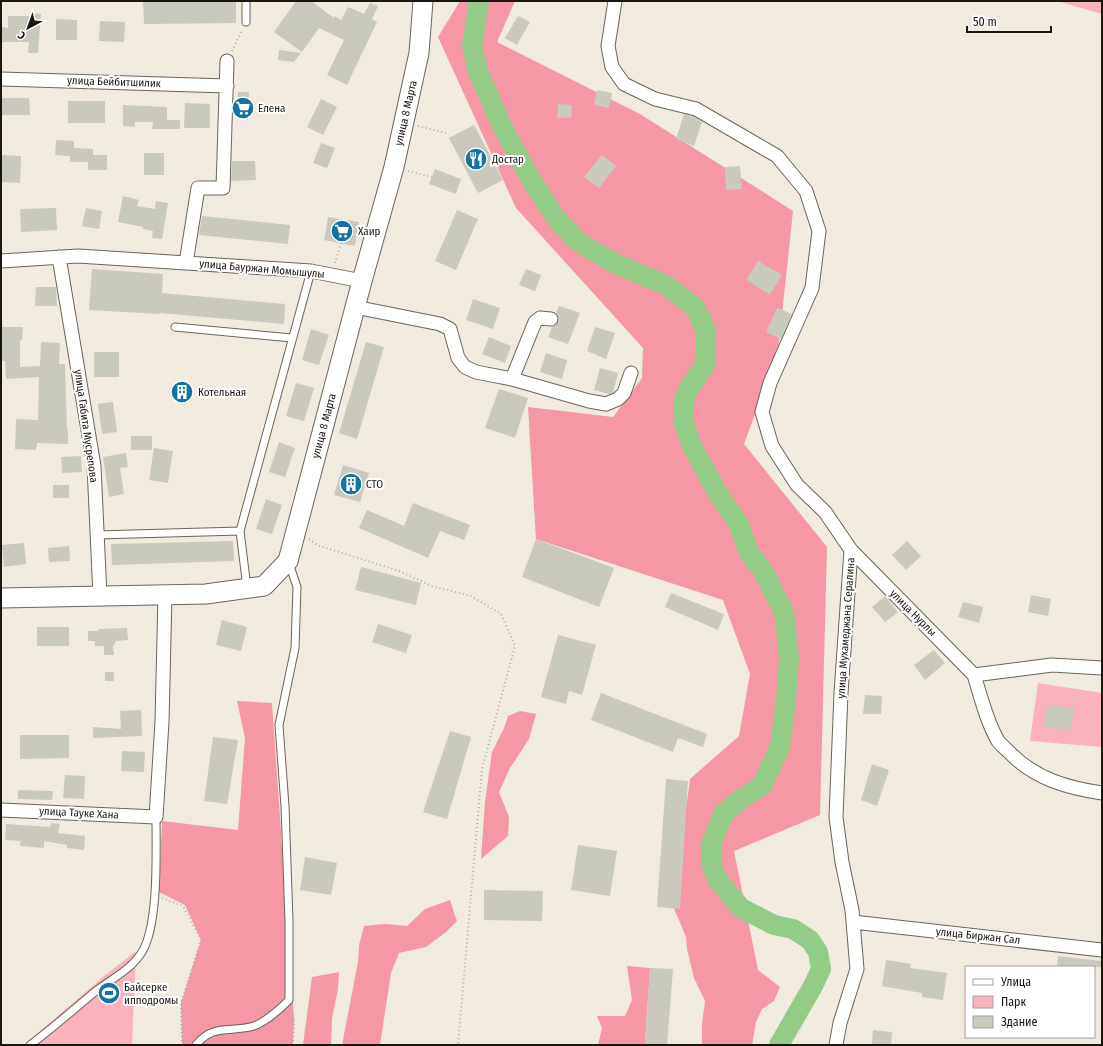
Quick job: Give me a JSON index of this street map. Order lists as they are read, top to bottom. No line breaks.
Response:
{"streets":{"street":["улица Бейбитшилик","улица 8 Марта","улица Бауржан Момышулы","улица Габита Мусрепова","улица Нурлы","улица Мухамеджана Сералина","улица Тауке Хана","улица Биржан Сал"]},"crossings":[["улица Бейбитшилик","улица Бауржан Момышулы"],["улица 8 Марта","улица Бауржан Момышулы"],["улица 8 Марта","улица Габита Мусрепова"],["улица Бауржан Момышулы","улица Габита Мусрепова"],["улица Нурлы","улица Мухамеджана Сералина"],["улица Мухамеджана Сералина","улица Биржан Сал"]],"places":{"supermarket":["Елена","Хаир"],"restaurant":["Достар"],"building":["Котельная","СТО"],"sports":["Байсерке ипподромы"]},"legend":["Улица","Парк","Здание"],"scale_bar":"50 m","north":"bottom left"}
